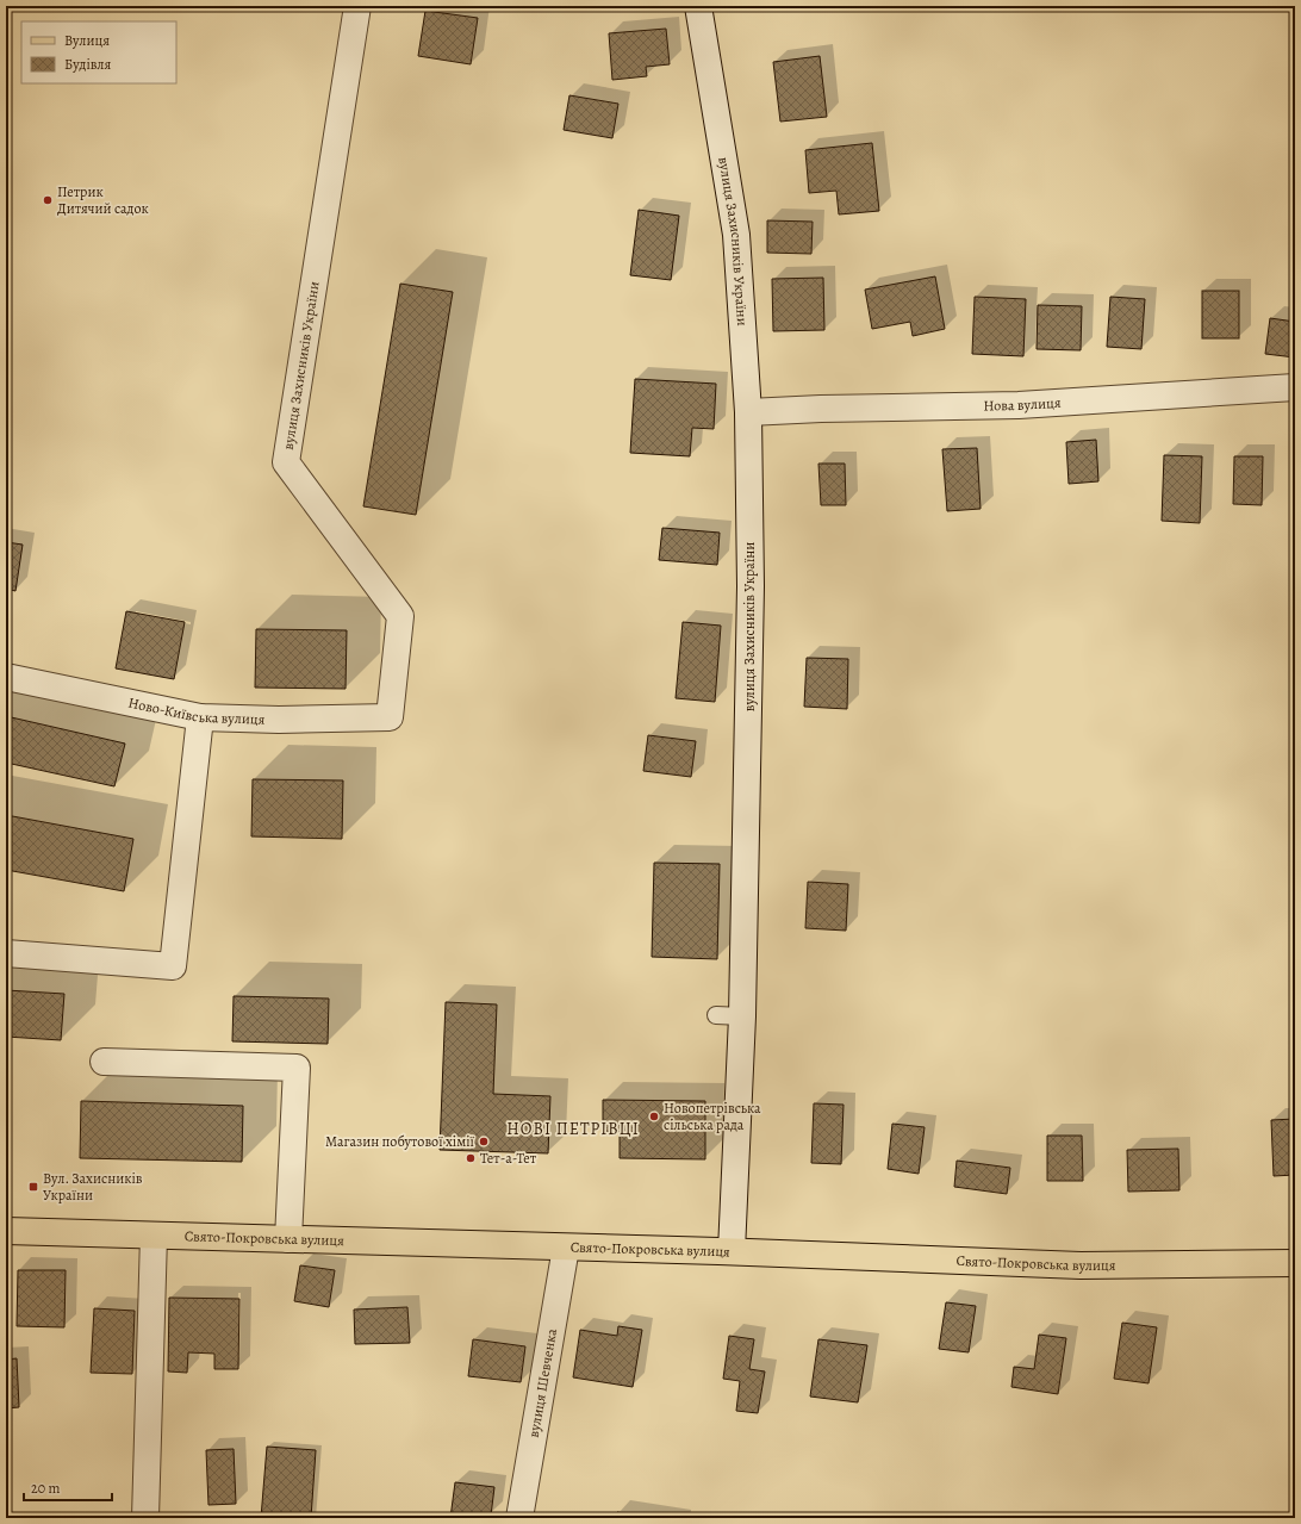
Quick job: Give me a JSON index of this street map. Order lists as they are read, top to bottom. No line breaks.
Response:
{"streets":{"main road":["Свято-Покровська вулиця"],"street":["вулиця Захисників України","Нова вулиця","Ново-Київська вулиця","вулиця Шевченка"]},"crossings":[["вулиця Захисників України","Нова вулиця"],["вулиця Захисників України","Ново-Київська вулиця"],["вулиця Захисників України","Свято-Покровська вулиця"],["Свято-Покровська вулиця","вулиця Шевченка"]],"districts":["НОВІ ПЕТРІВЦІ"],"places":{"other":["Петрик Дитячий садок","Новопетрівська сільська рада","Магазин побутової хімії","Тет-а-Тет"],"transit":["Вул. Захисників України"]},"legend":["Вулиця","Будівля"],"scale_bar":"20 m"}
